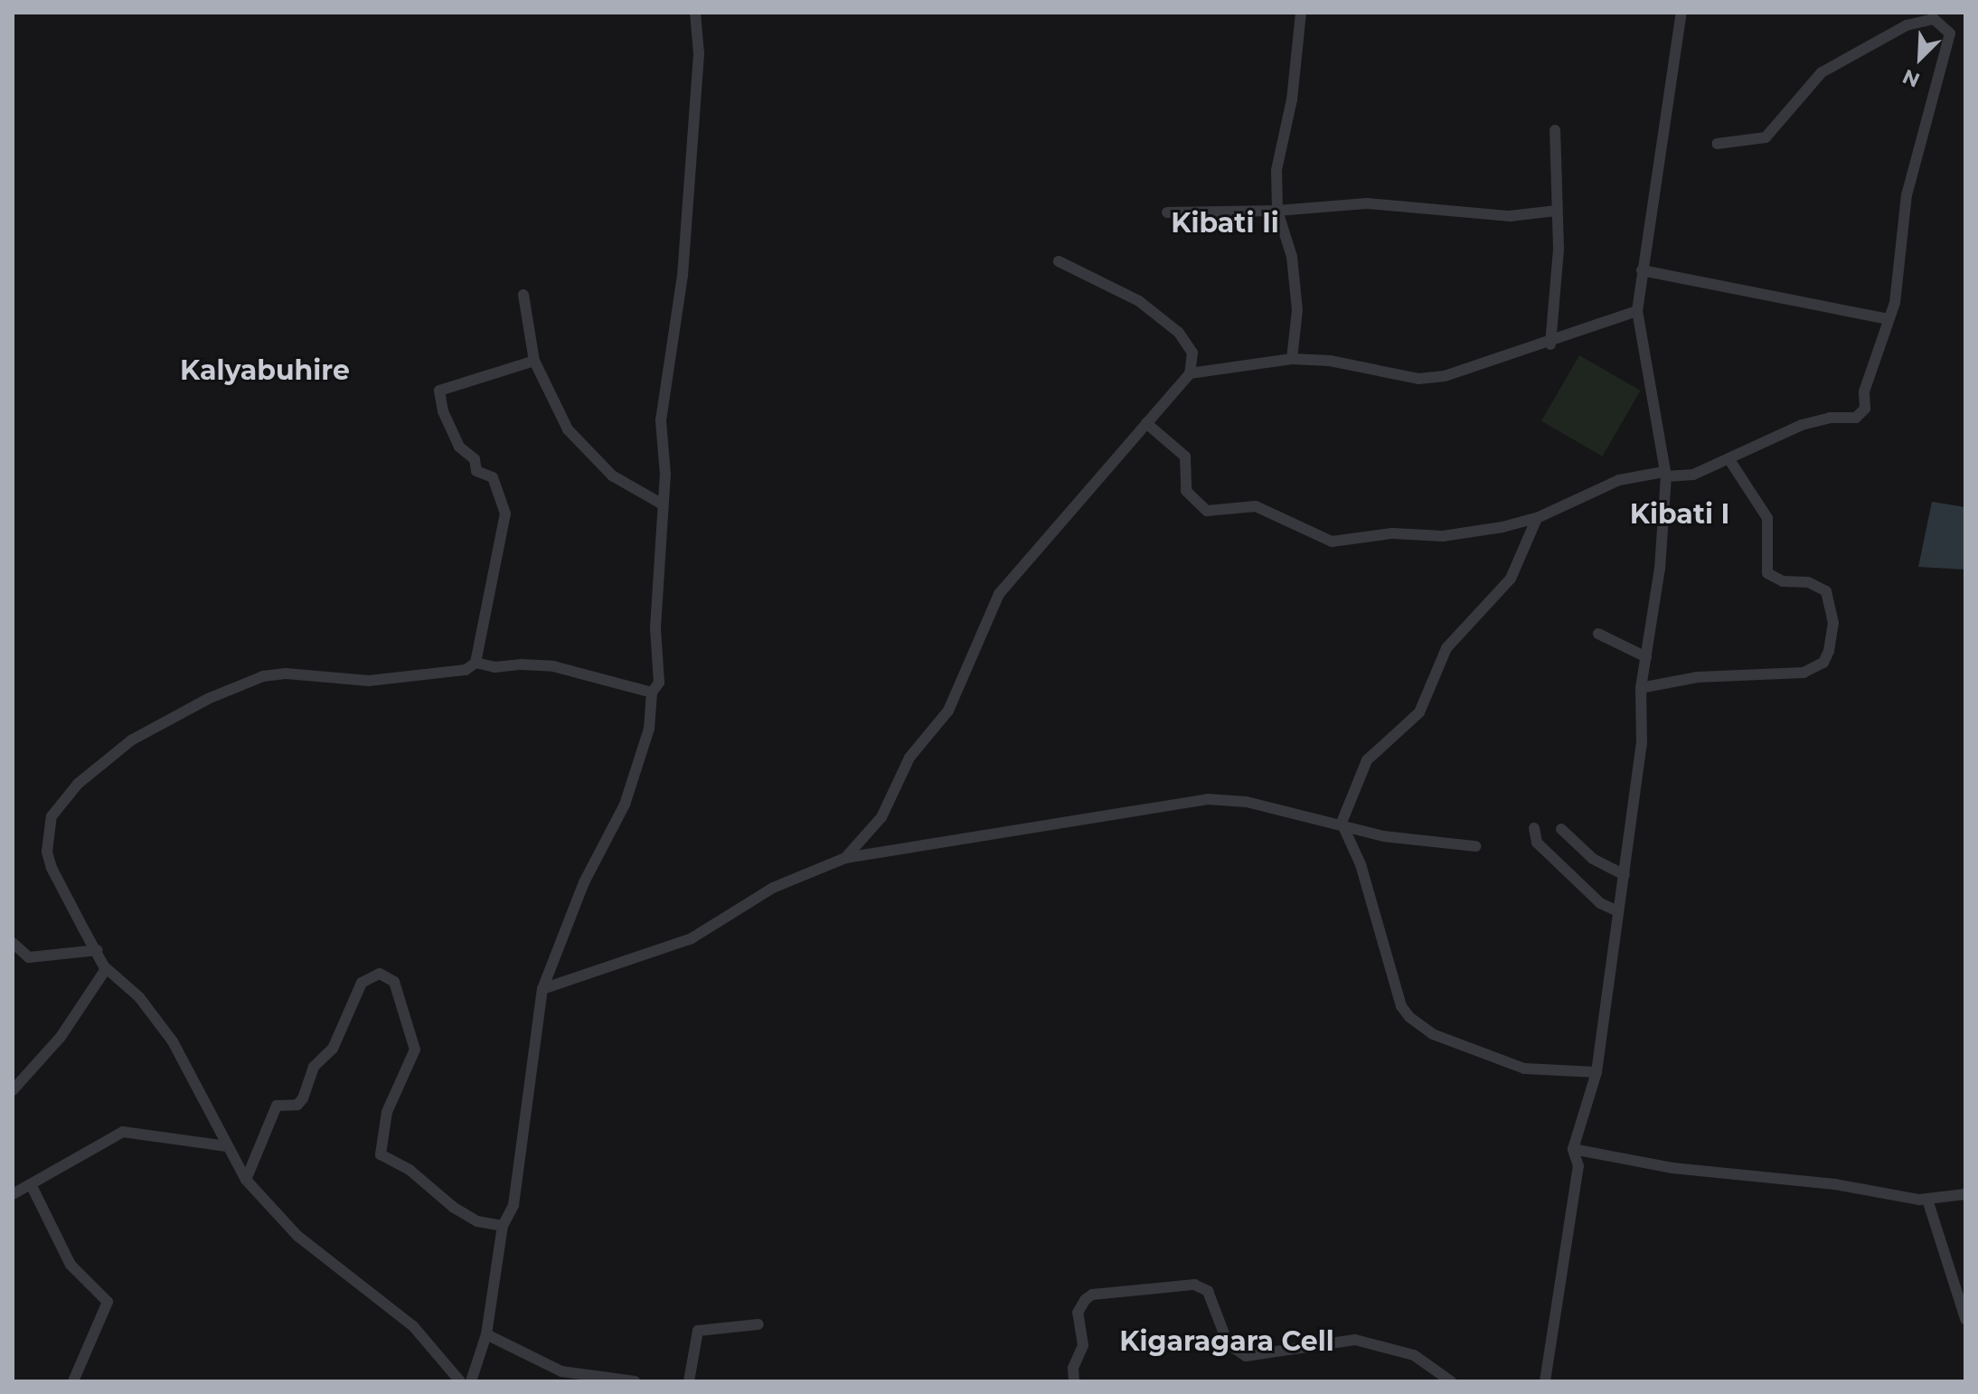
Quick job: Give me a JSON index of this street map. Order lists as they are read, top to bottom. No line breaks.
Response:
{"districts":["Kibati Ii","Kalyabuhire","Kibati I","Kigaragara Cell"],"north":"bottom left"}
